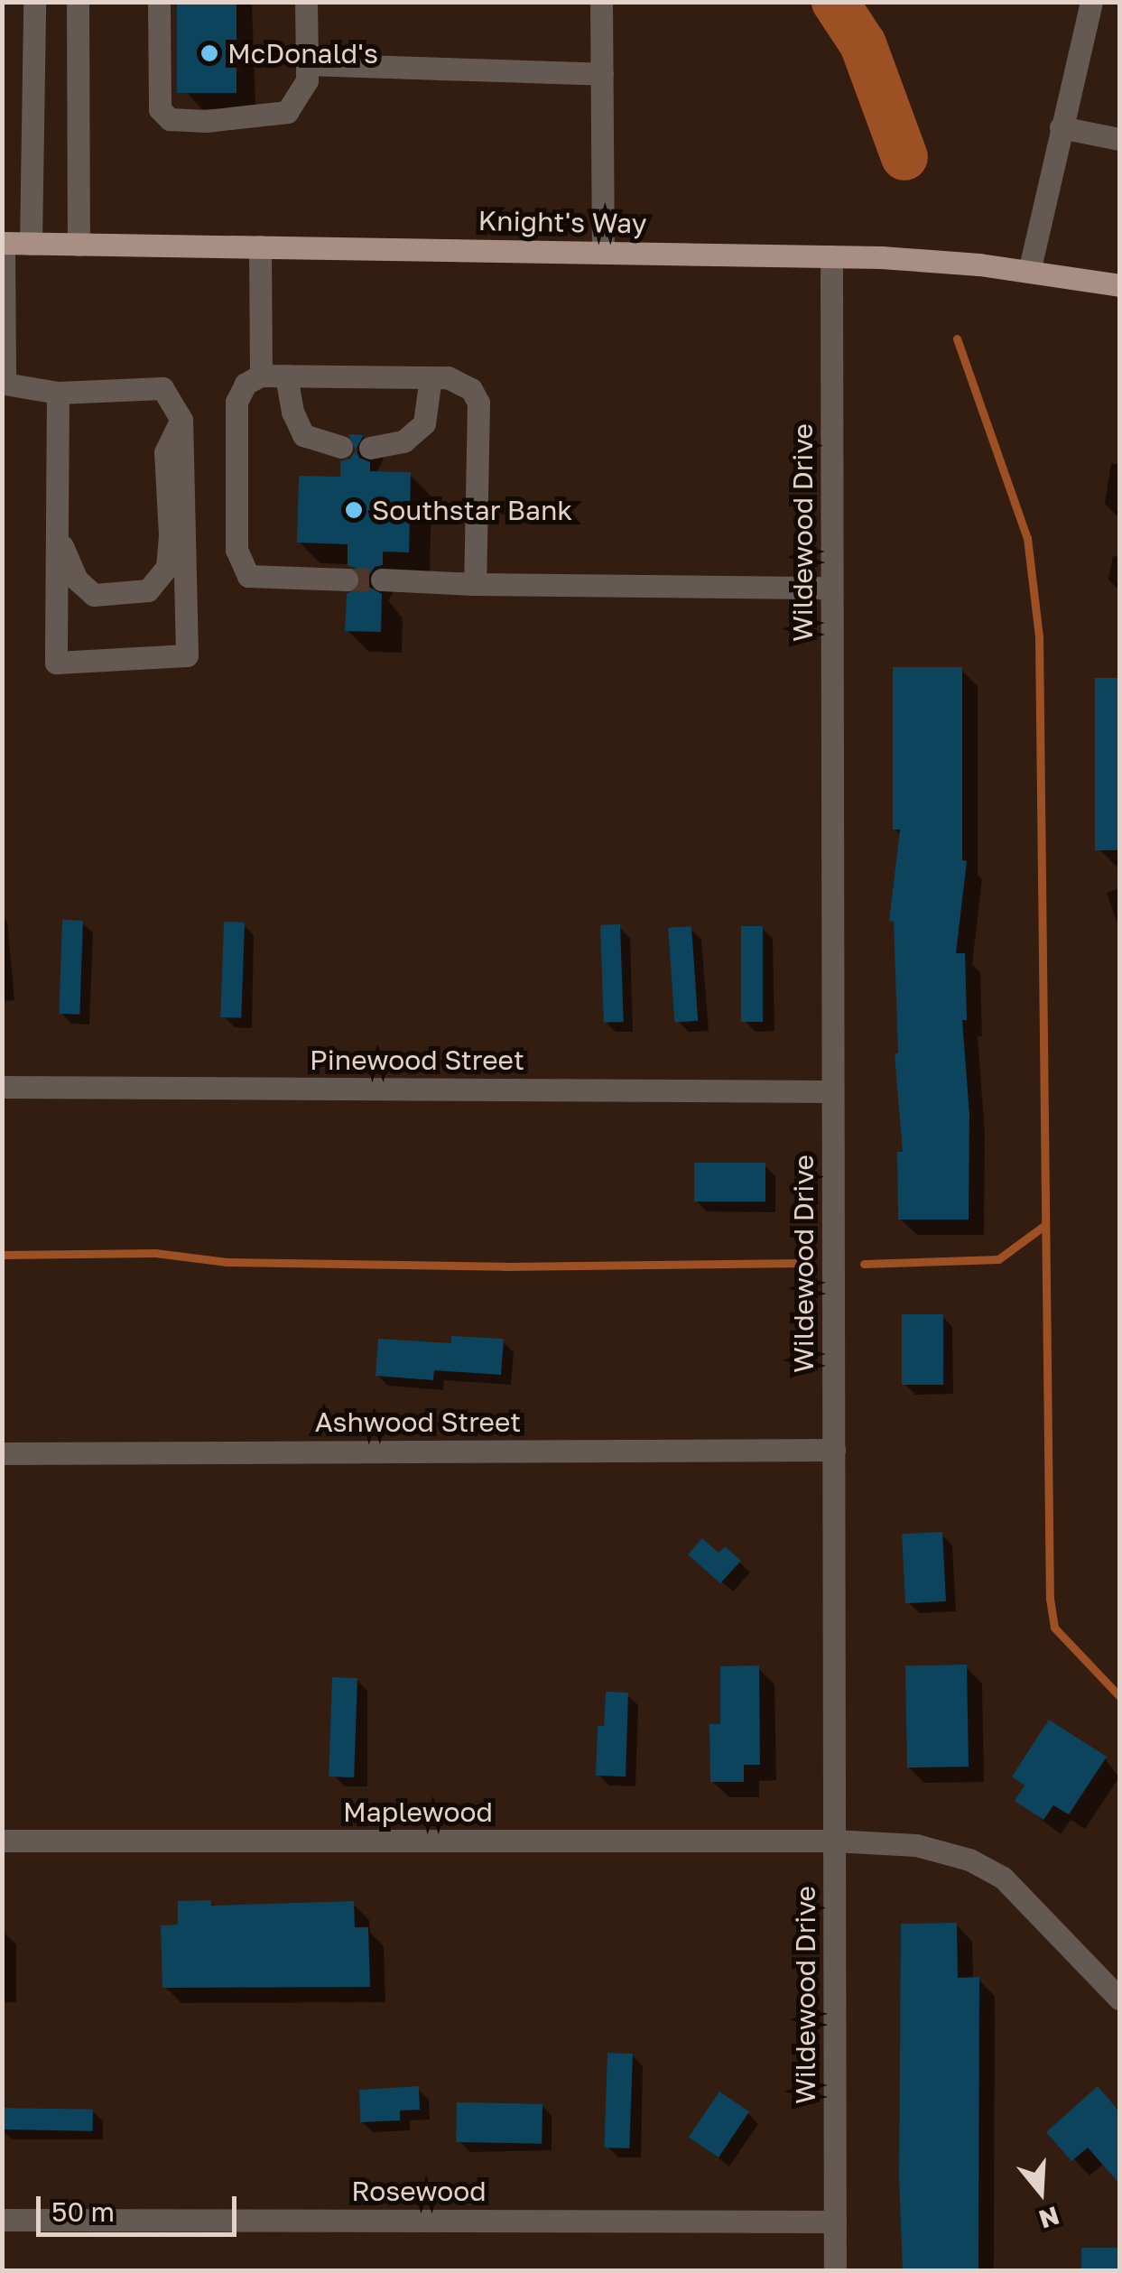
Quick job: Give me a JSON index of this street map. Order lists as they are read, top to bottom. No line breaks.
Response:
{"streets":{"main road":["Knight's Way"],"street":["Wildewood Drive","Pinewood Street","Ashwood Street","Maplewood","Rosewood"]},"crossings":[["Knight's Way","Wildewood Drive"],["Wildewood Drive","Pinewood Street"],["Wildewood Drive","Ashwood Street"],["Wildewood Drive","Maplewood"],["Wildewood Drive","Rosewood"]],"places":["McDonald's","Southstar Bank"],"scale_bar":"50 m","north":"bottom"}
